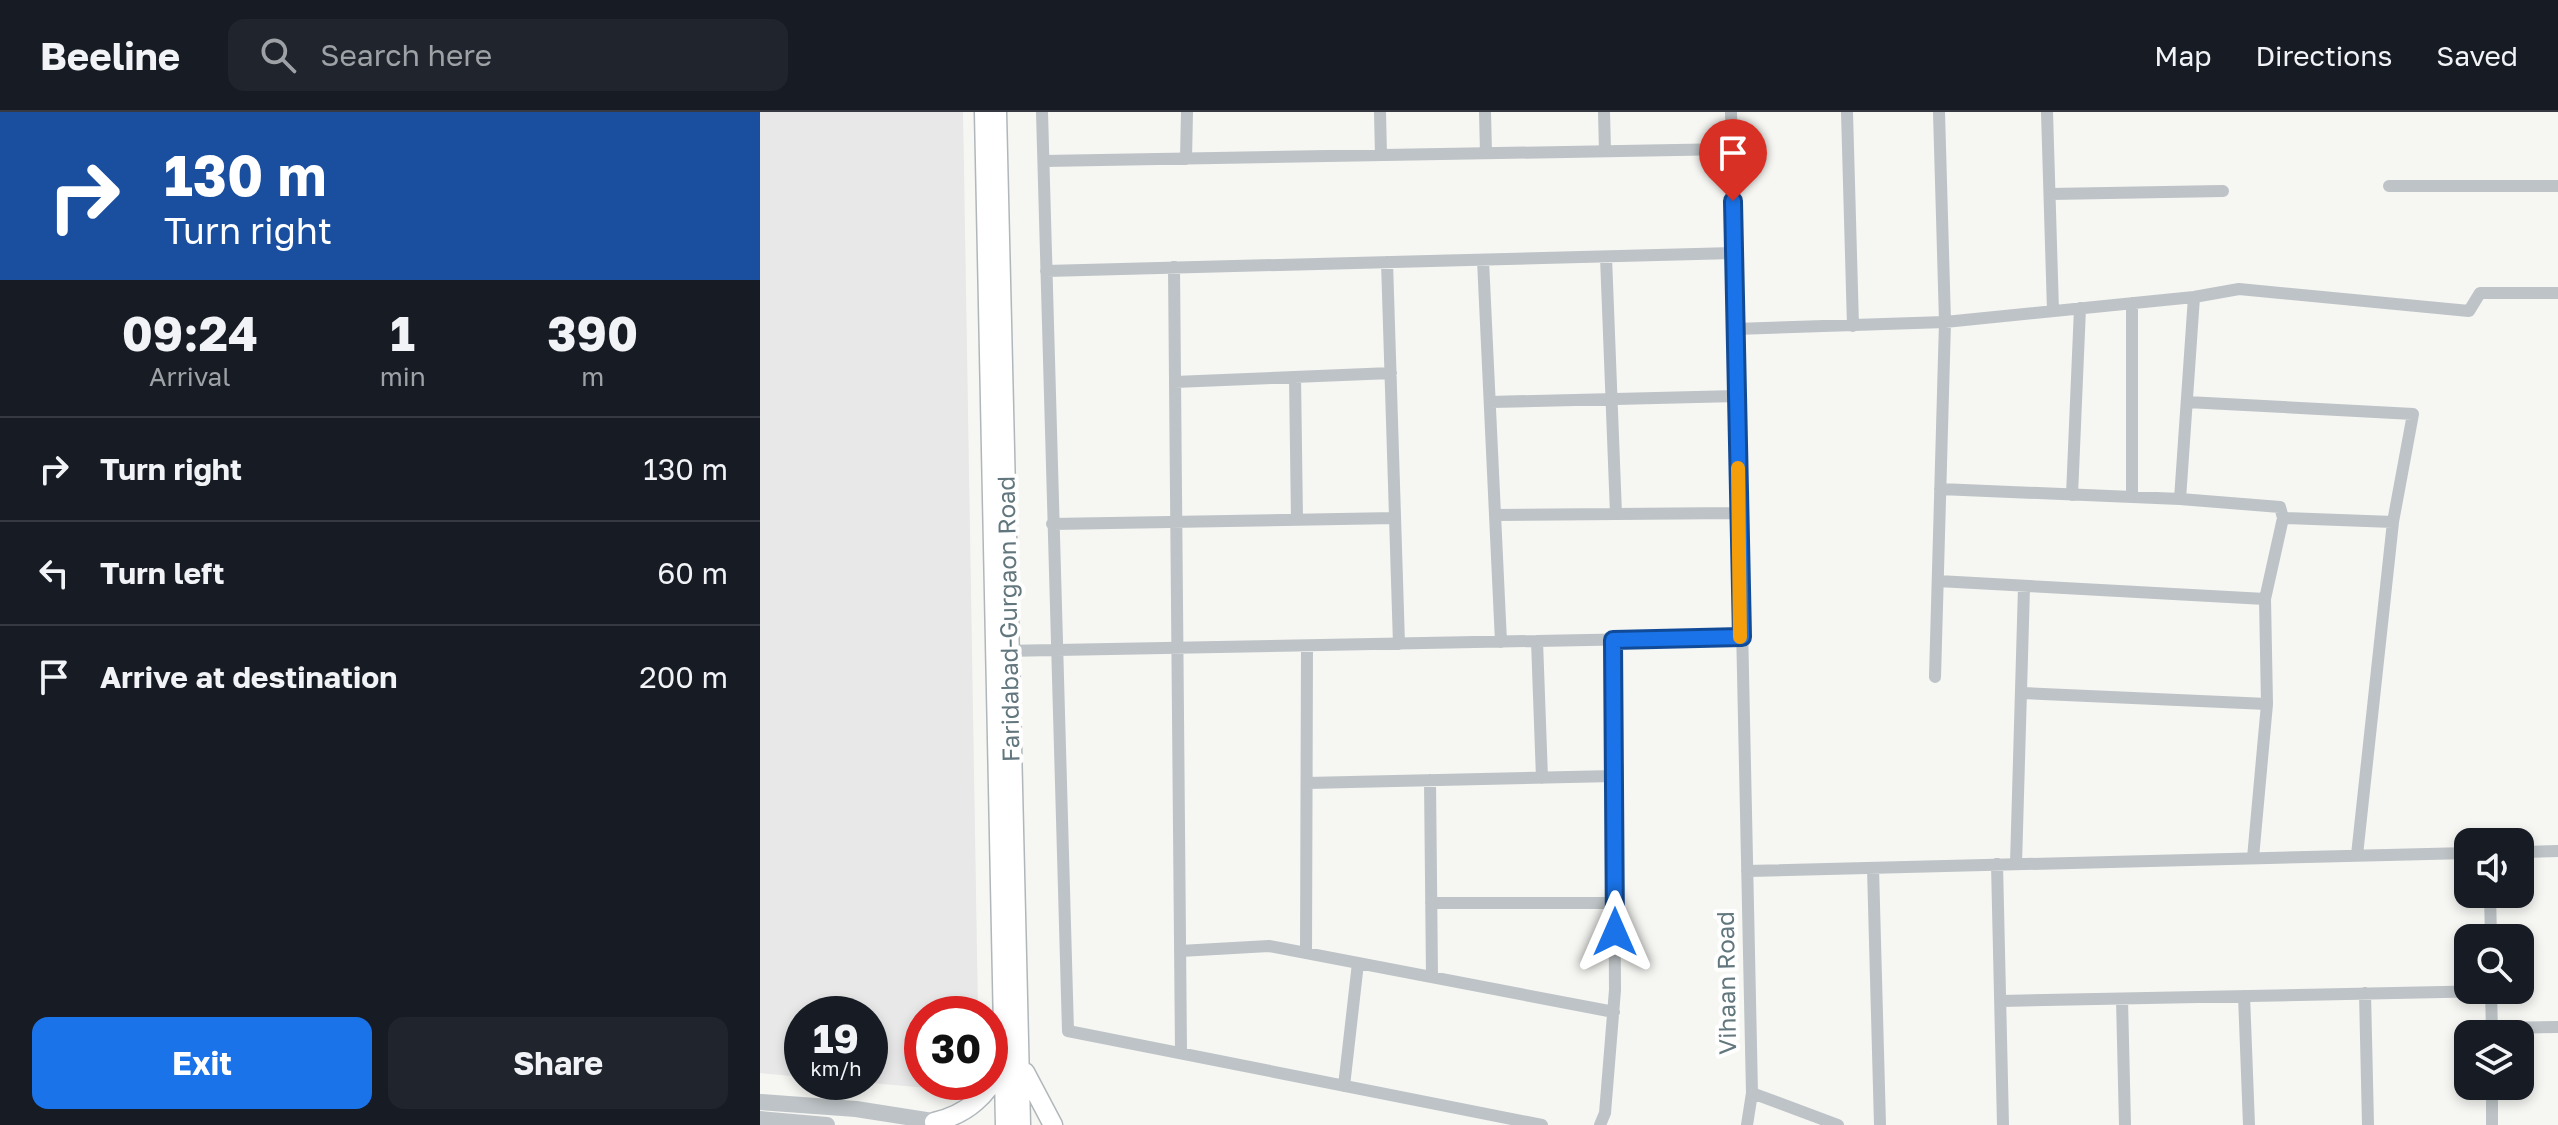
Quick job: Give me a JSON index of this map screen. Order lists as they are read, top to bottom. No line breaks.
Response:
{"streets":{"main road":["Faridabad-Gurgaon Road"],"street":["Vihaan Road"]},"page":{"header":"Beeline","search":"Search here","nav":["Map","Directions","Saved"],"turn":["130 m","Turn right"],"eta":["09:24","Arrival","1","min","390","m"],"list":[{"name":"Turn right","value":"130 m"},{"name":"Turn left","value":"60 m"},{"name":"Arrive at destination","value":"200 m"}],"speed":"19 km/h","limit":"30","buttons":["Exit","Share"]}}
